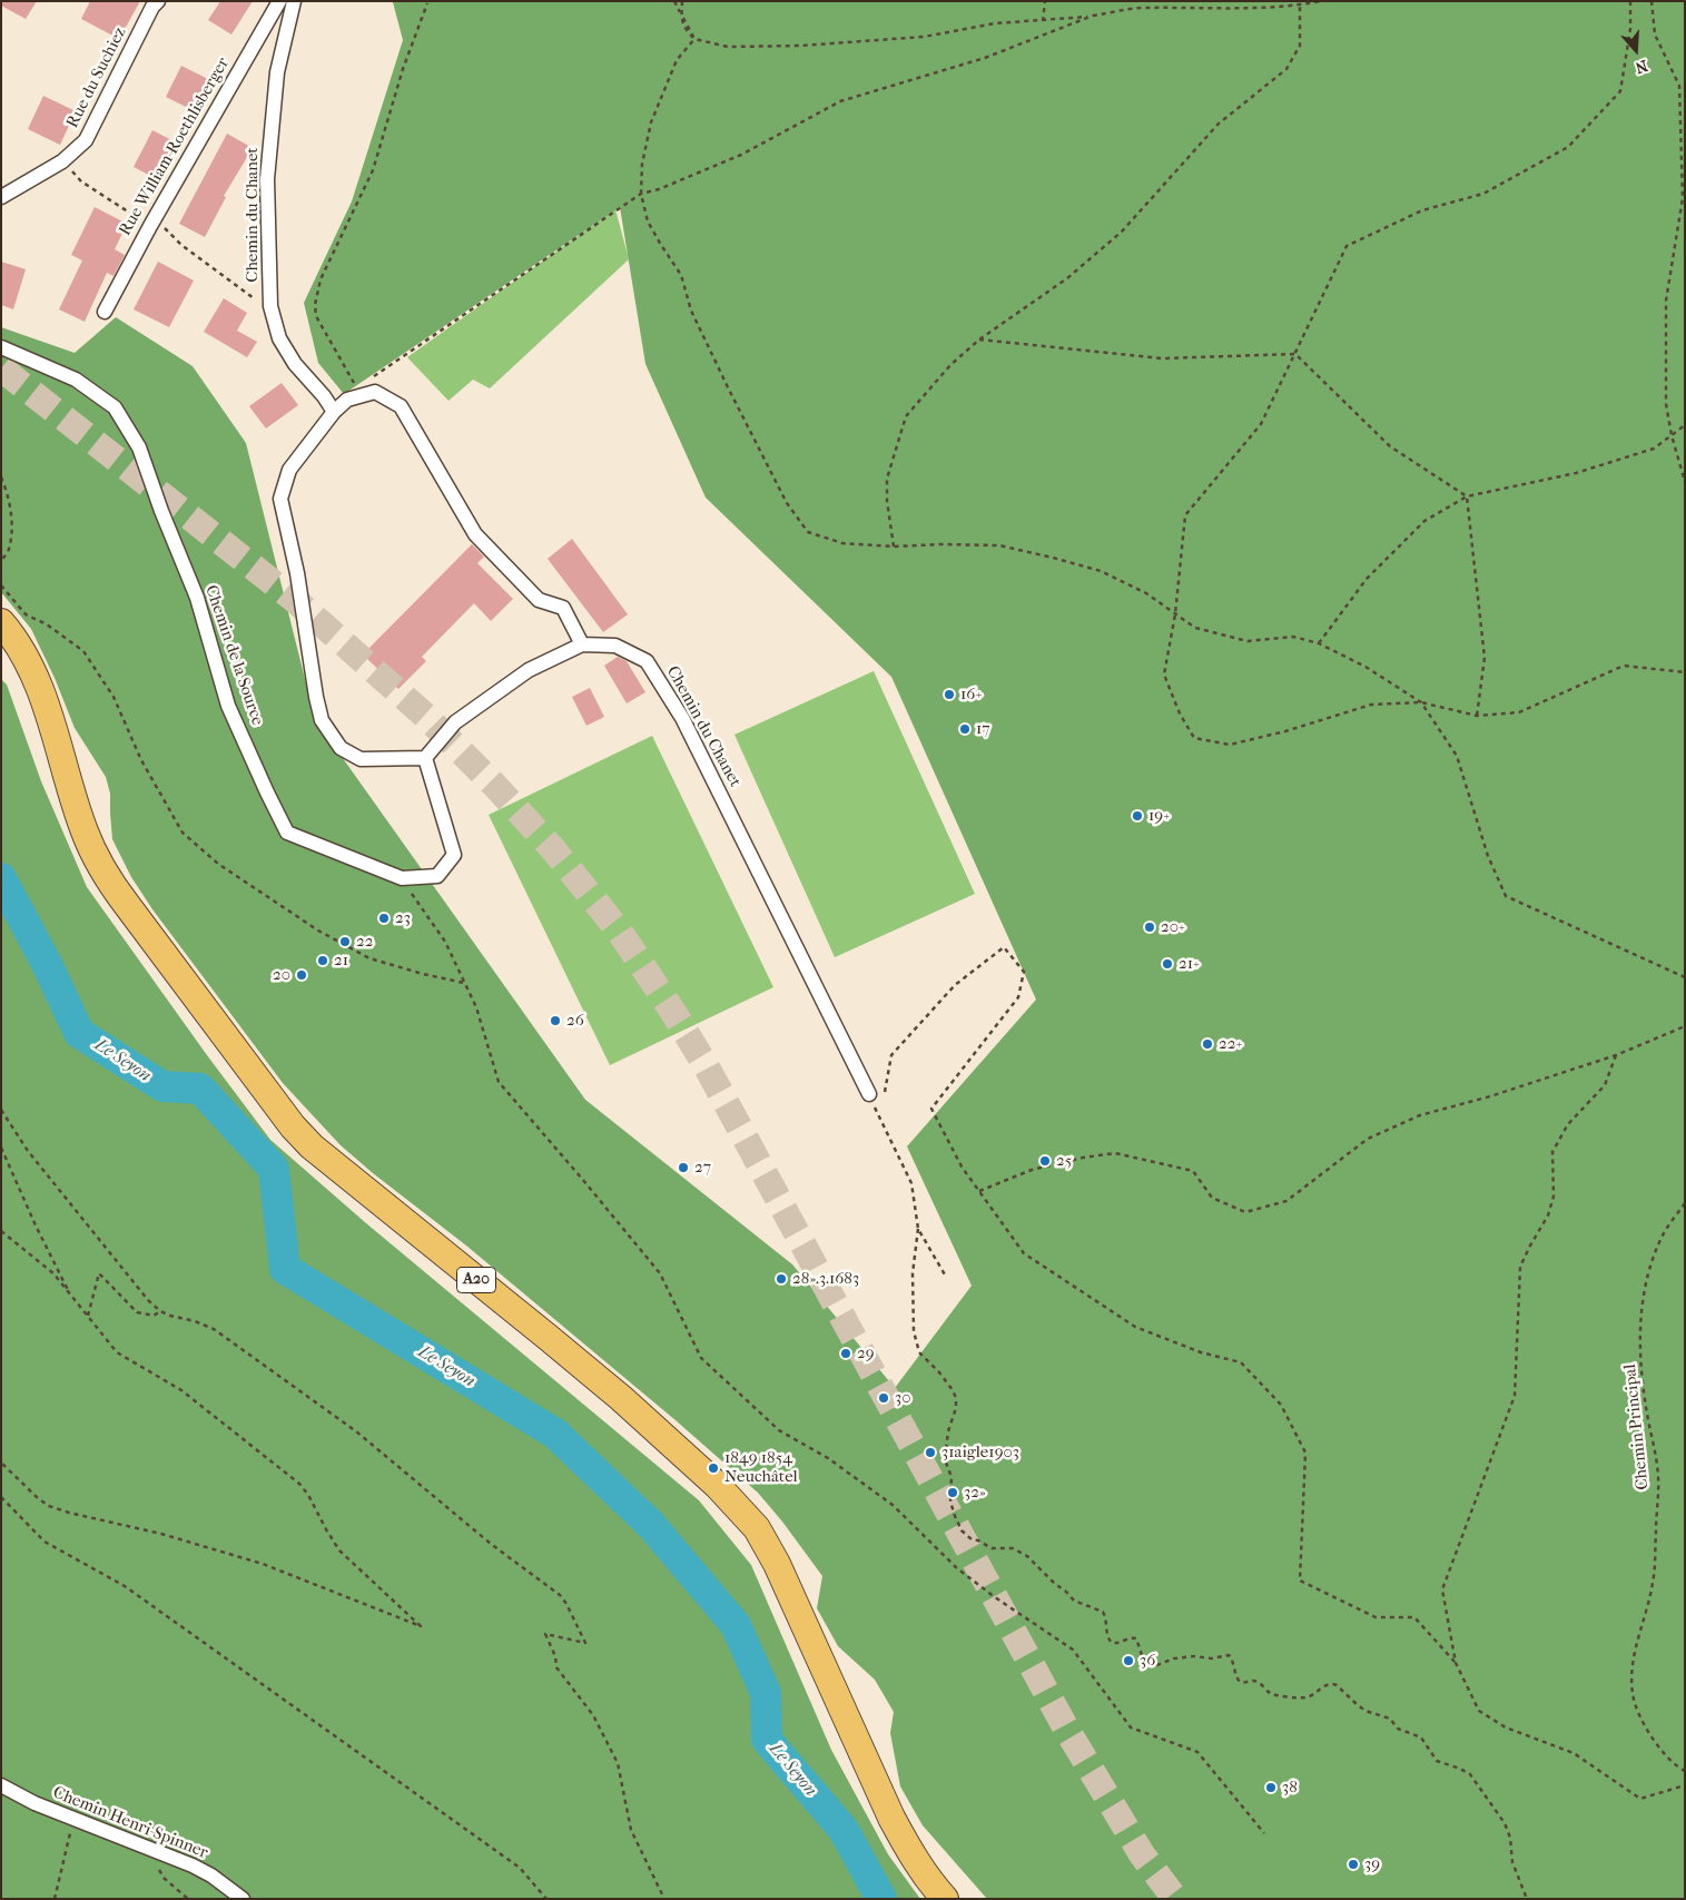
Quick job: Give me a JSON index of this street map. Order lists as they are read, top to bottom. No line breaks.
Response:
{"streets":{"highway":["A20"],"street":["Rue du Suchiez","Rue William-Roethlisberger","Chemin du Chanet","Chemin de la Source","Chemin Henri-Spinner"],"path":["Chemin Principal"]},"water":["Le Seyon"],"places":["16+","17","19+","23","20+","22","21","21+","20","26","22+","25","27","28».3.1683","29","30","31aigle1903","1849 1854 Neuchâtel","32»","36","38","39"],"north":"bottom"}
